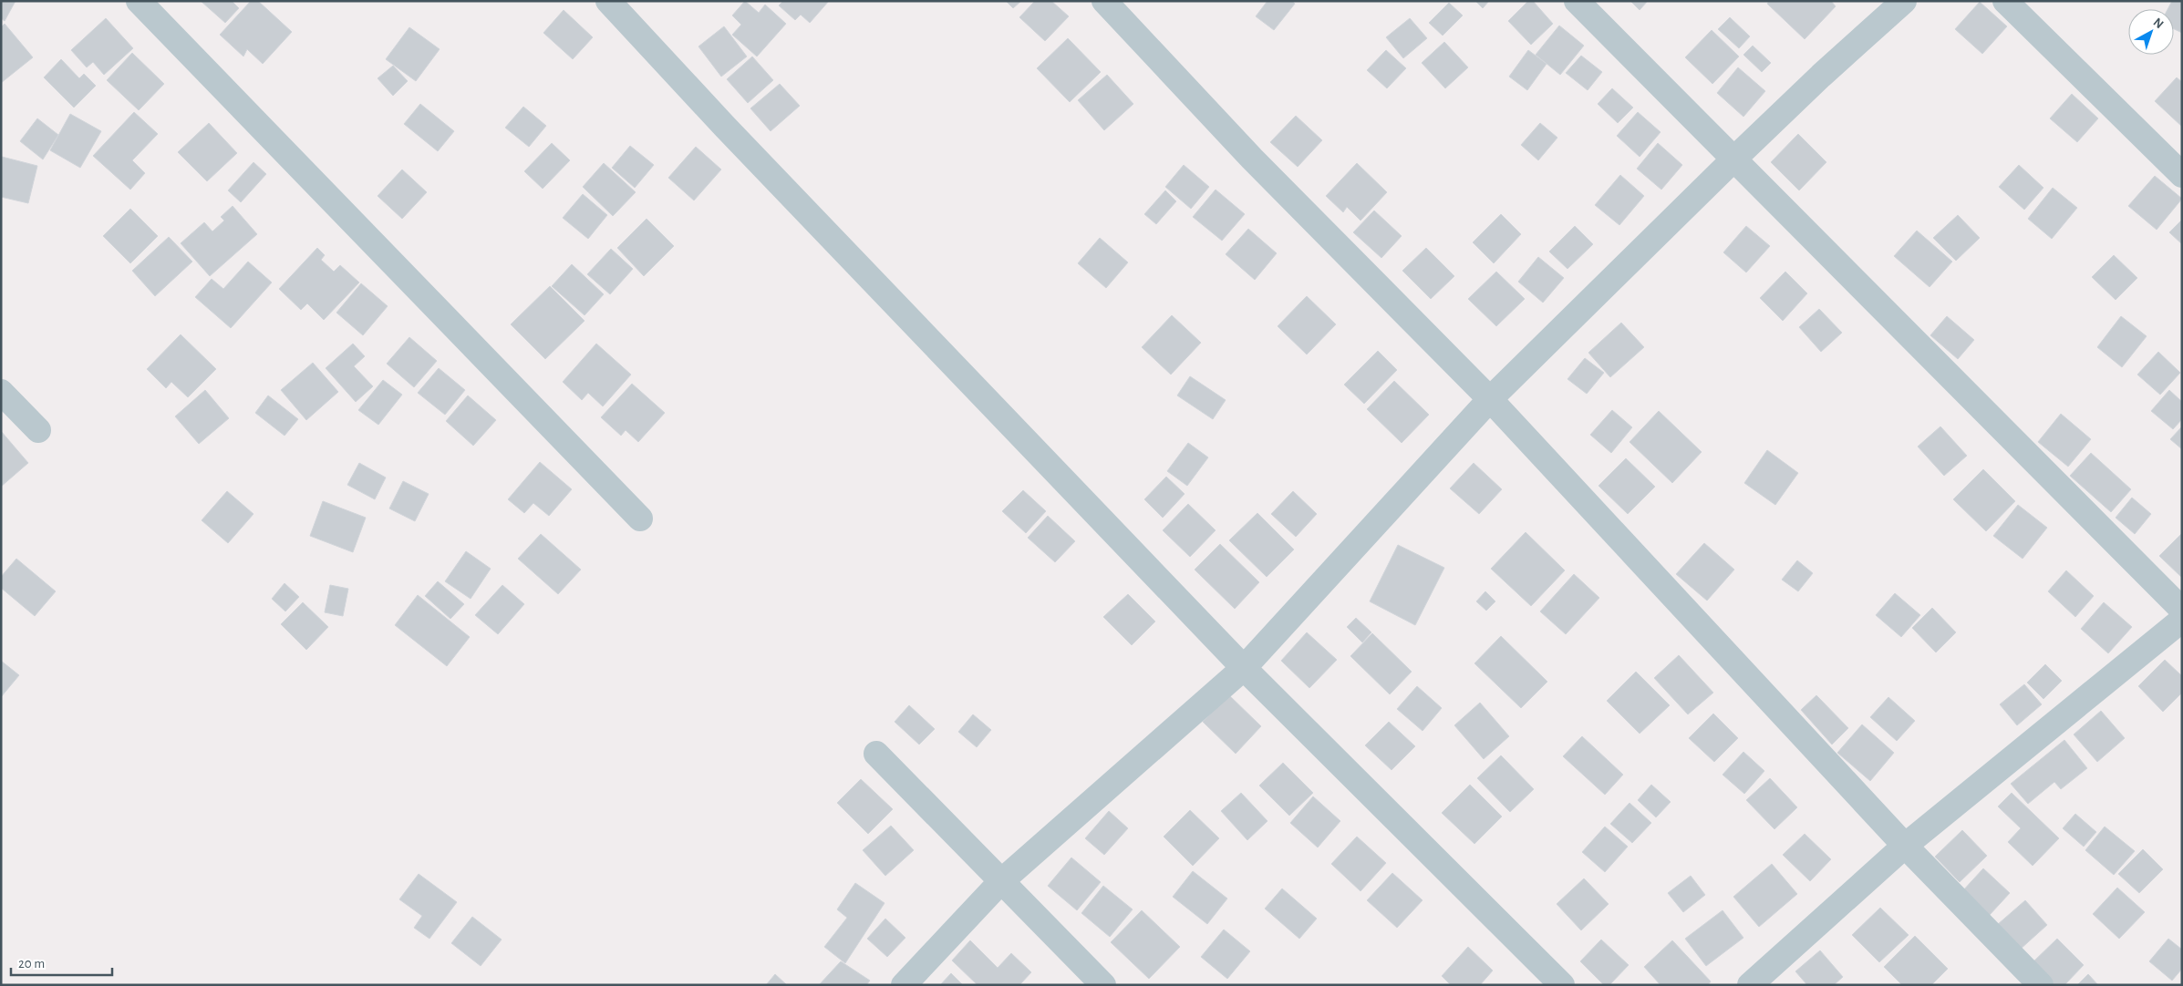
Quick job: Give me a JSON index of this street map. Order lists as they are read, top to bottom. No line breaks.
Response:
{"scale_bar":"20 m","north":"top right"}
